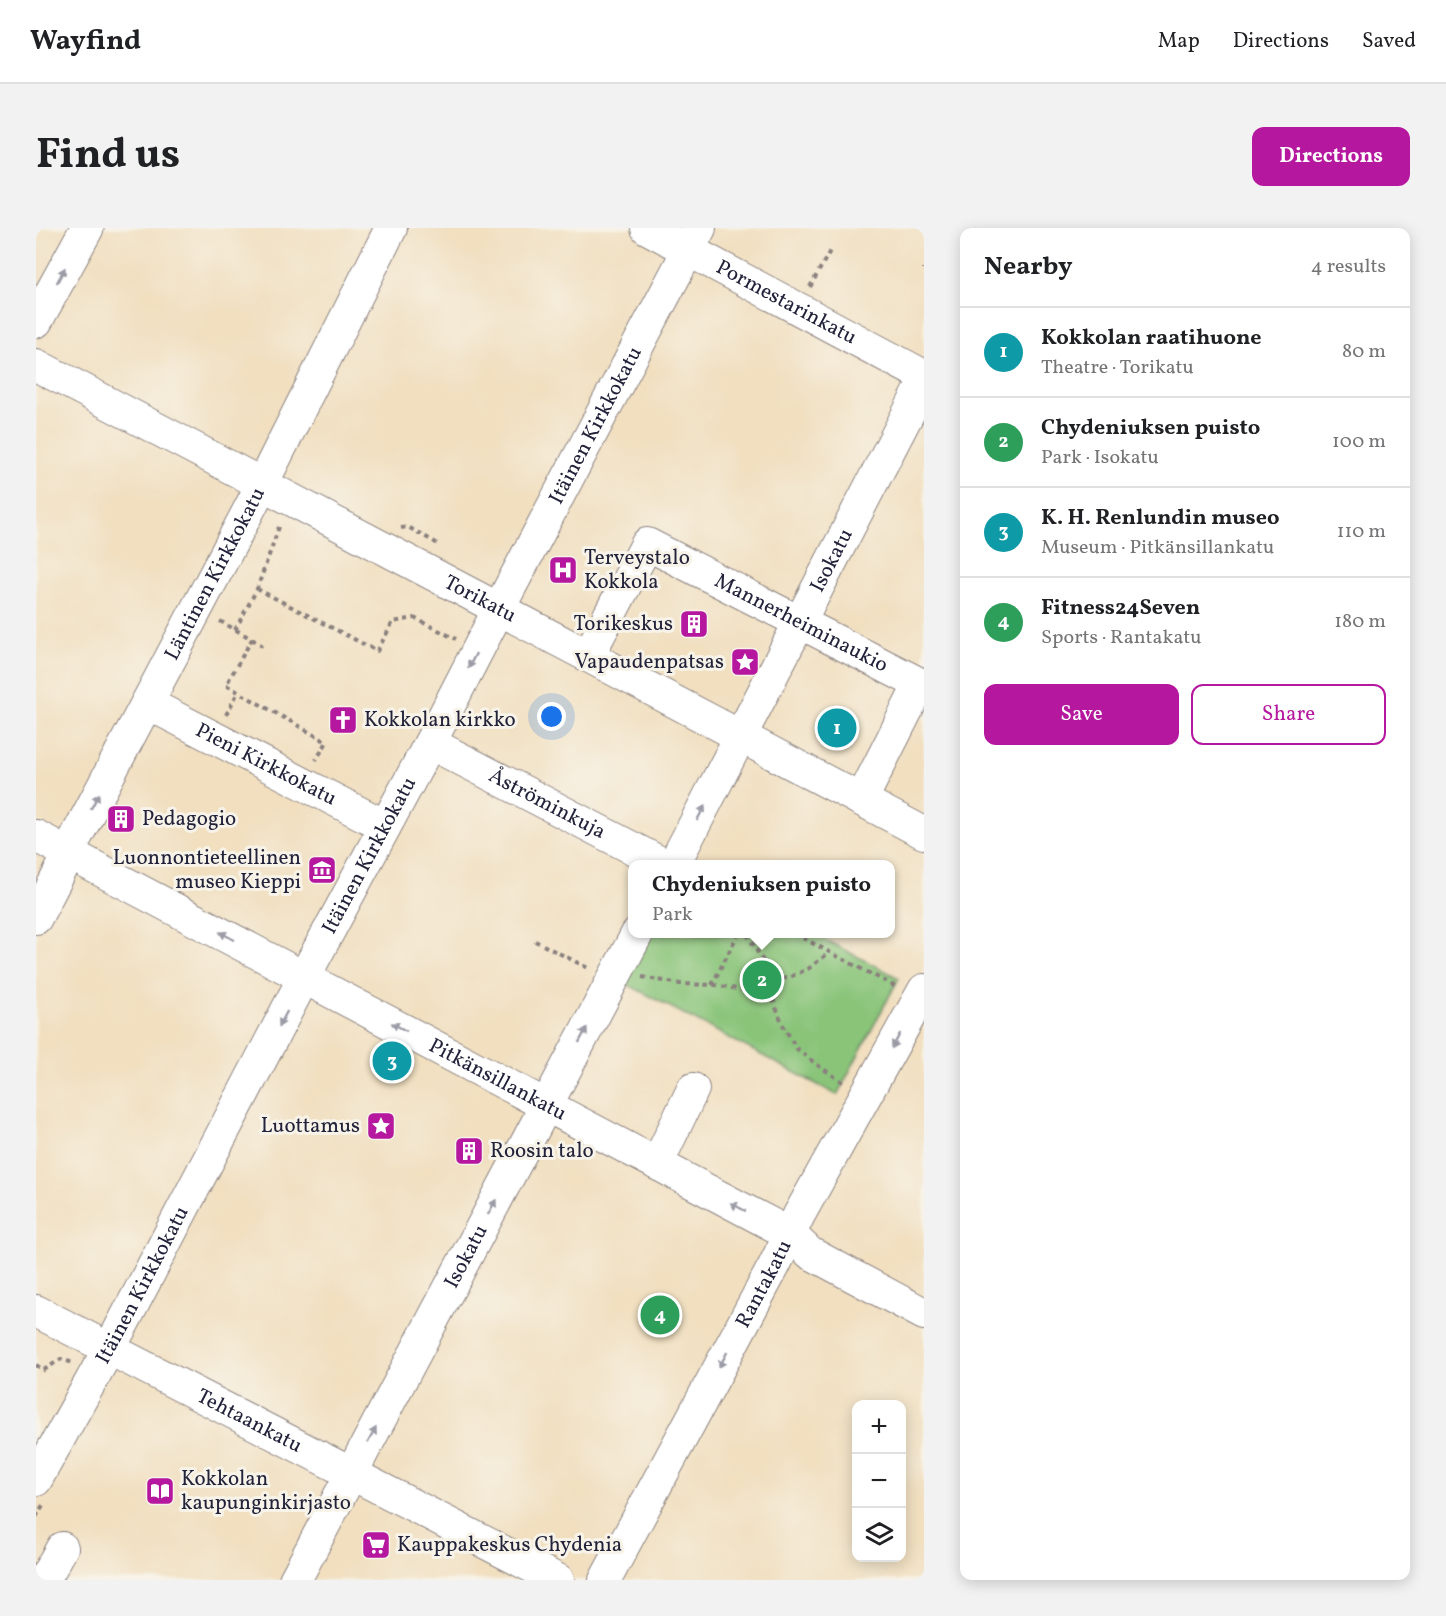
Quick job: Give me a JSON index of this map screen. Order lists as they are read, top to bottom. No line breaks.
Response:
{"streets":{"street":["Pormestarinkatu","Itäinen Kirkkokatu","Isokatu","Läntinen Kirkkokatu","Torikatu","Mannerheiminaukio","Pieni Kirkkokatu","Åströminkuja","Pitkänsillankatu","Rantakatu","Tehtaankatu"]},"crossings":[["Pormestarinkatu","Itäinen Kirkkokatu"],["Itäinen Kirkkokatu","Torikatu"],["Itäinen Kirkkokatu","Pieni Kirkkokatu"],["Itäinen Kirkkokatu","Åströminkuja"],["Itäinen Kirkkokatu","Pitkänsillankatu"],["Itäinen Kirkkokatu","Tehtaankatu"],["Isokatu","Torikatu"],["Isokatu","Mannerheiminaukio"],["Isokatu","Pitkänsillankatu"],["Isokatu","Tehtaankatu"],["Läntinen Kirkkokatu","Torikatu"],["Läntinen Kirkkokatu","Pieni Kirkkokatu"],["Läntinen Kirkkokatu","Pitkänsillankatu"],["Torikatu","Mannerheiminaukio"],["Pitkänsillankatu","Rantakatu"]],"one_way":["Itäinen Kirkkokatu","Isokatu","Pitkänsillankatu","Rantakatu"],"places":{"hospital":["Terveystalo Kokkola"],"building":["Torikeskus","Pedagogio","Roosin talo"],"place":["Vapaudenpatsas","Luottamus"],"church":["Kokkolan kirkko"],"museum":["Luonnontieteellinen museo Kieppi"],"library":["Kokkolan kaupunginkirjasto"],"supermarket":["Kauppakeskus Chydenia"]},"page":{"header":"Wayfind","nav":["Map","Directions","Saved"],"title":"Find us","buttons":["Directions",["Save","Share"]],"heading":["Nearby","4 results"],"list":[{"mark":"1","name":"Kokkolan raatihuone","note":"Theatre · Torikatu","value":"80 m"},{"mark":"2","name":"Chydeniuksen puisto","note":"Park · Isokatu","value":"100 m"},{"mark":"3","name":"K. H. Renlundin museo","note":"Museum · Pitkänsillankatu","value":"110 m"},{"mark":"4","name":"Fitness24Seven","note":"Sports · Rantakatu","value":"180 m"}],"pins":["1","2","3","4"],"popup":["Chydeniuksen puisto","Park"],"map_buttons":["+","−"]}}
